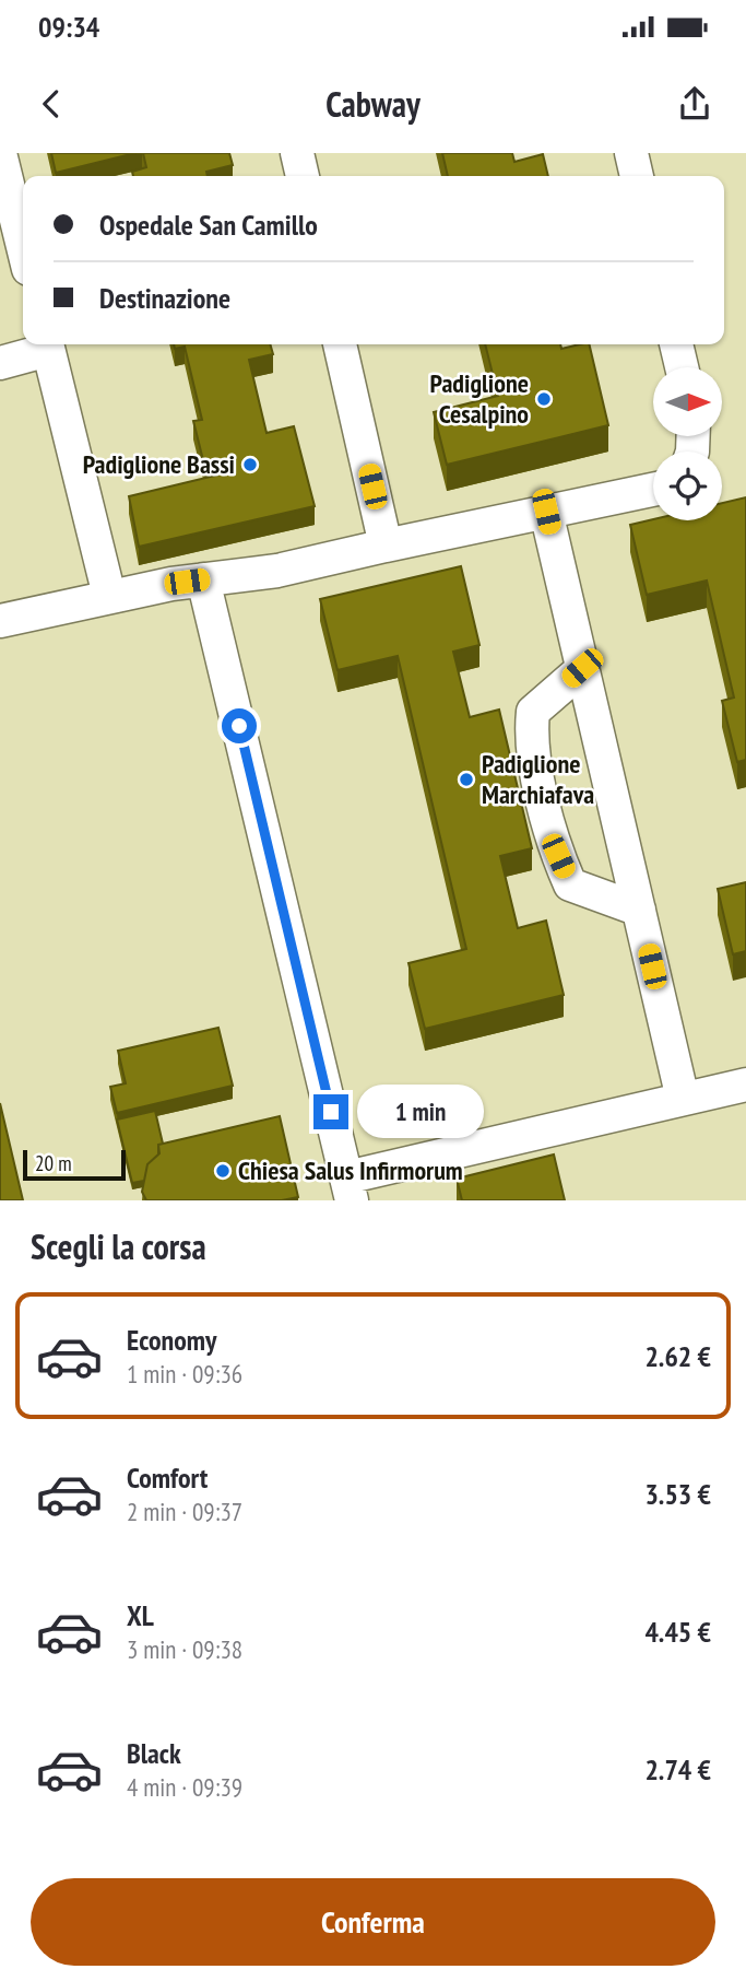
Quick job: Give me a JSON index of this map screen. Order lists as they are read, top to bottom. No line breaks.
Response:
{"places":["Padiglione Cesalpino","Padiglione Bassi","Padiglione Marchiafava","Chiesa Salus Infirmorum"],"scale_bar":"20 m","north":"right","page":{"status":"09:34","header":"Cabway","banner":["Ospedale San Camillo","Destinazione"],"bubble":"1 min","scale":"20 m","heading":"Scegli la corsa","list":[{"name":"Economy","note":"1 min · 09:36","value":"2.62 €"},{"name":"Comfort","note":"2 min · 09:37","value":"3.53 €"},{"name":"XL","note":"3 min · 09:38","value":"4.45 €"},{"name":"Black","note":"4 min · 09:39","value":"2.74 €"}],"buttons":"Conferma"}}
